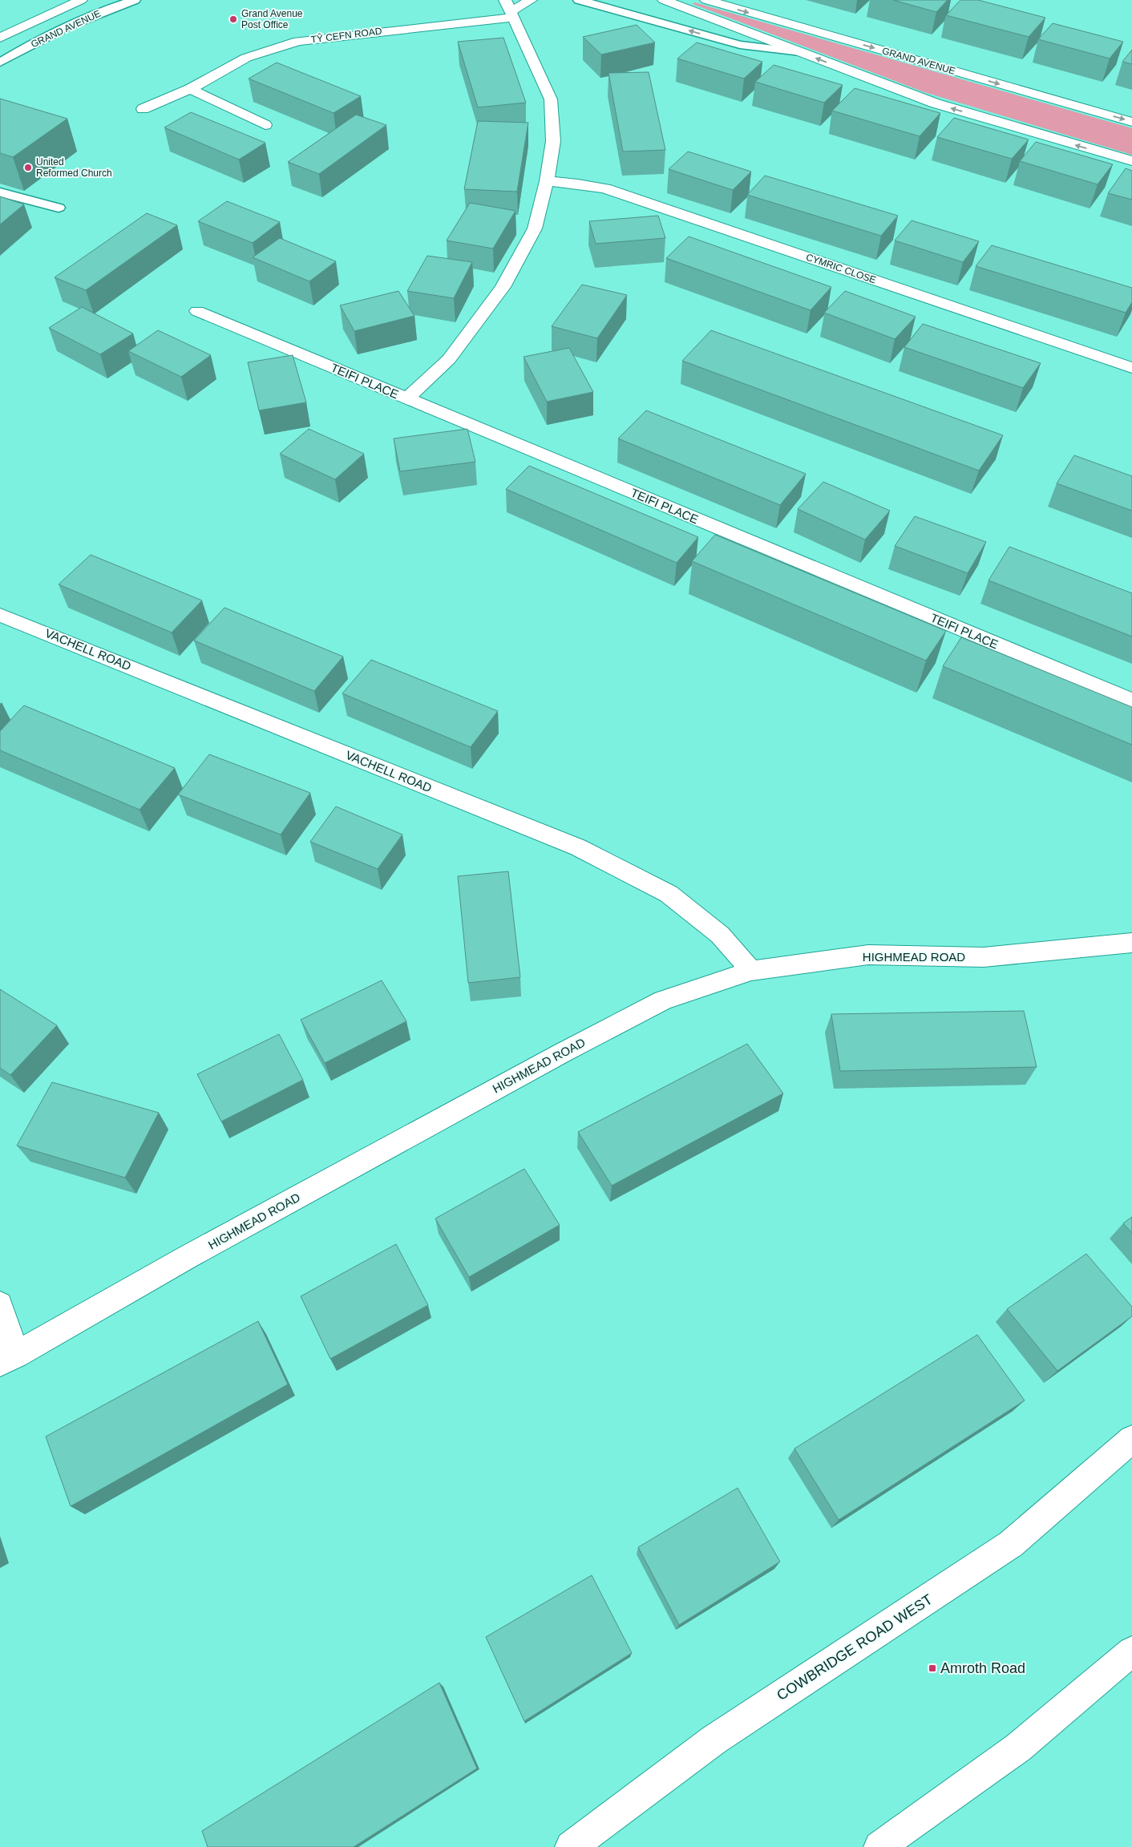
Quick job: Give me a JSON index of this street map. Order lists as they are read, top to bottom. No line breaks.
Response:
{"streets":{"main road":["GRAND AVENUE","TŶ CEFN ROAD","CYMRIC CLOSE","TEIFI PLACE","VACHELL ROAD","HIGHMEAD ROAD","COWBRIDGE ROAD WEST"]},"crossings":[["VACHELL ROAD","HIGHMEAD ROAD"]],"places":{"other":["Grand Avenue Post Office","United Reformed Church"],"transit":["Amroth Road"]}}
